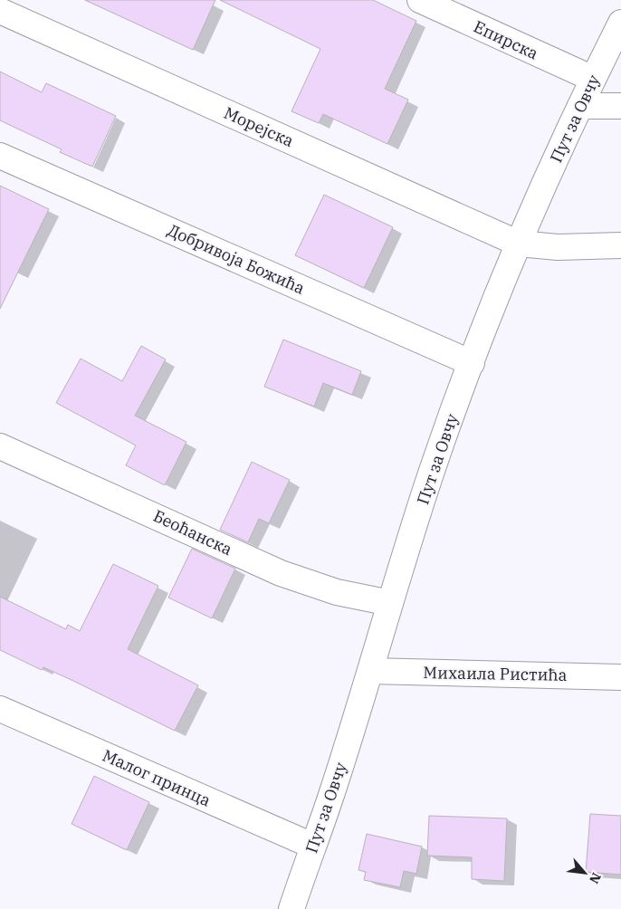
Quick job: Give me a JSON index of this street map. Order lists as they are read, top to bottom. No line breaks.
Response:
{"streets":{"street":["Епирска","Пут за Овчу","Морејска","Добривоја Божића","Беоћанска","Михаила Ристића","Малог принца"]},"crossings":[["Епирска","Пут за Овчу"],["Пут за Овчу","Морејска"],["Пут за Овчу","Добривоја Божића"],["Пут за Овчу","Беоћанска"],["Пут за Овчу","Михаила Ристића"],["Пут за Овчу","Малог принца"]],"north":"bottom right"}
